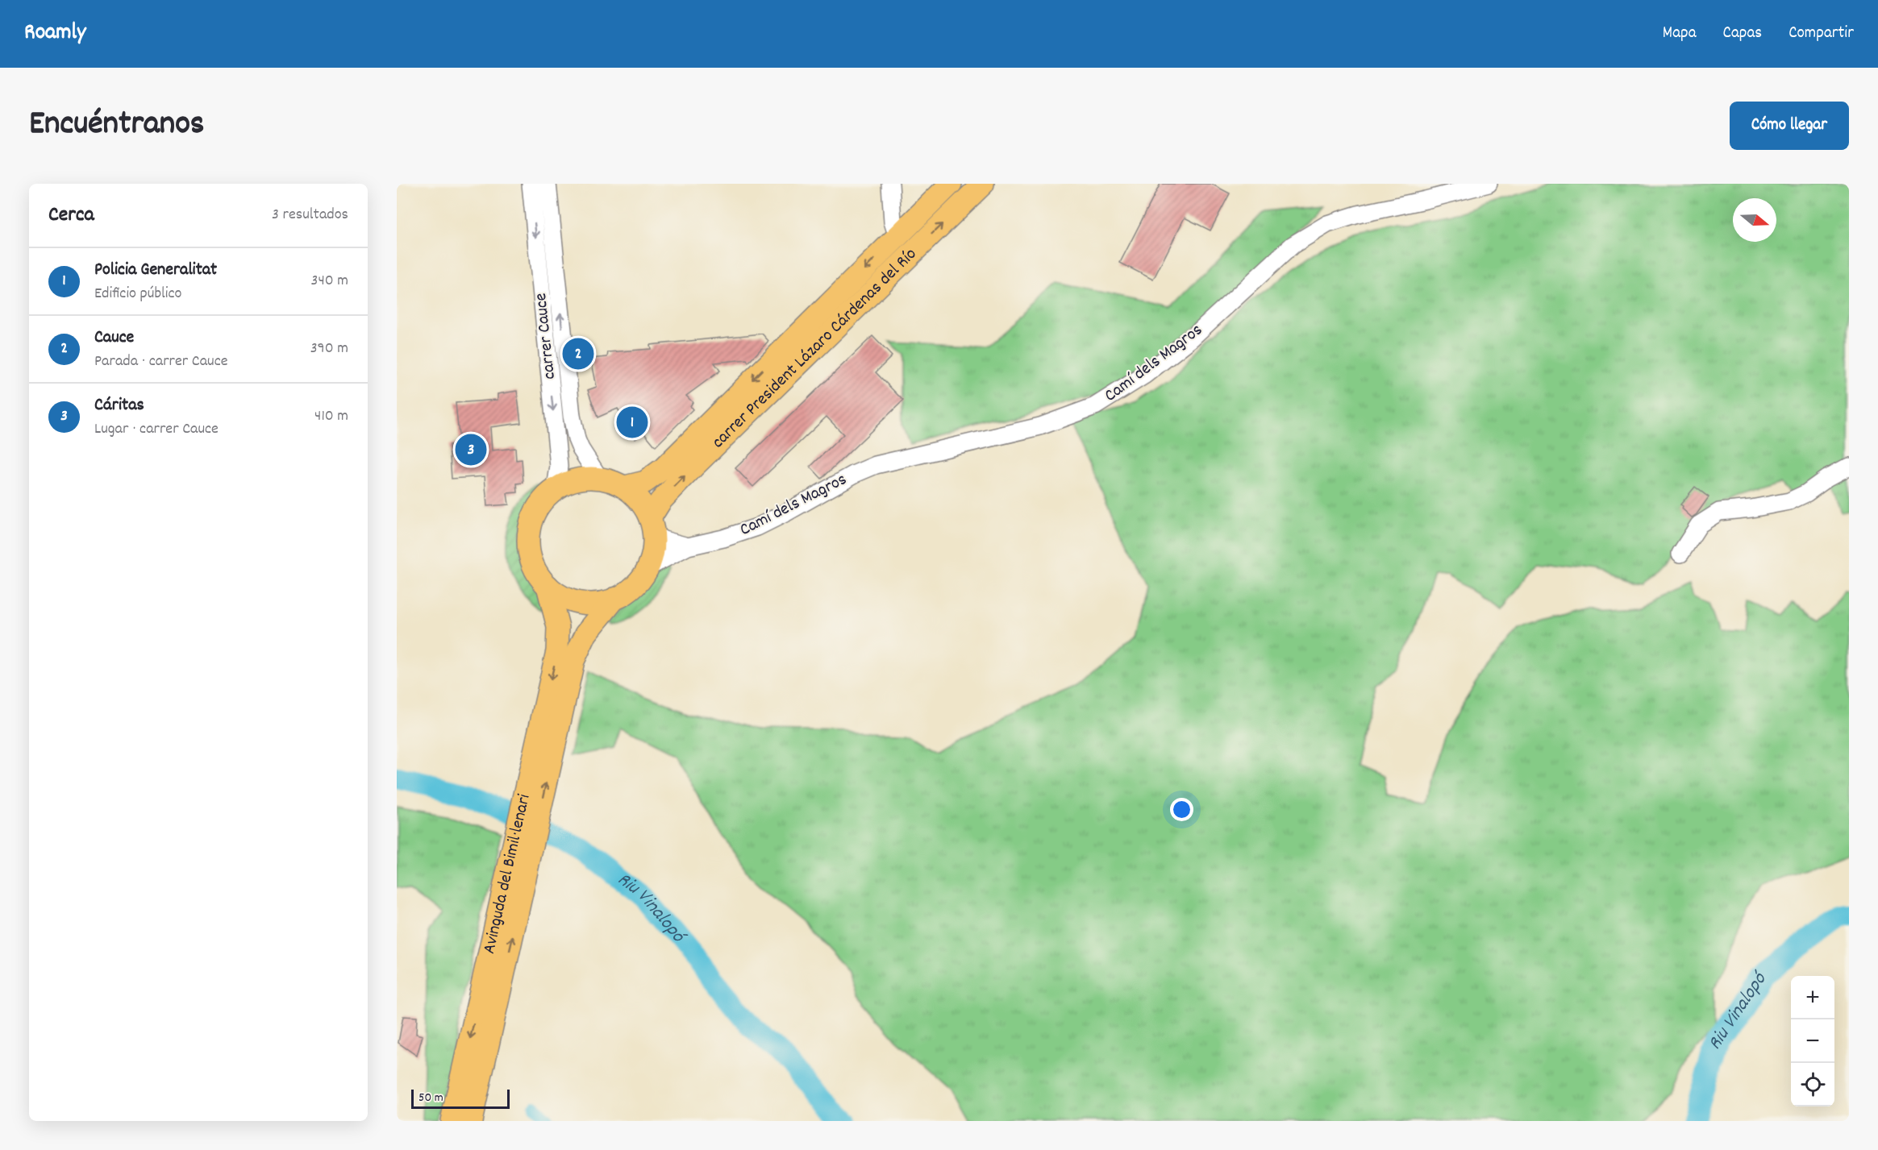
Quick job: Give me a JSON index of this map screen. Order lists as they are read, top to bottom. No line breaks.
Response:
{"streets":{"main road":["carrer President Lázaro Cárdenas del Río","Avinguda del Bimil·lenari"],"street":["carrer Cauce","Camí dels Magros"]},"crossings":[["carrer Cauce","carrer President Lázaro Cárdenas del Río"],["carrer Cauce","Camí dels Magros"],["carrer Cauce","Avinguda del Bimil·lenari"],["carrer President Lázaro Cárdenas del Río","Camí dels Magros"],["carrer President Lázaro Cárdenas del Río","Avinguda del Bimil·lenari"],["Camí dels Magros","Avinguda del Bimil·lenari"]],"water":["Riu Vinalopó"],"scale_bar":"50 m","north":"right","page":{"header":"Roamly","nav":["Mapa","Capas","Compartir"],"title":"Encuéntranos","buttons":"Cómo llegar","heading":["Cerca","3 resultados"],"list":[{"mark":"1","name":"Policia Generalitat","note":"Edificio público","value":"340 m"},{"mark":"2","name":"Cauce","note":"Parada · carrer Cauce","value":"390 m"},{"mark":"3","name":"Cáritas","note":"Lugar · carrer Cauce","value":"410 m"}],"pins":["2","1","3"],"map_buttons":["+","−"],"scale":"50 m"}}
